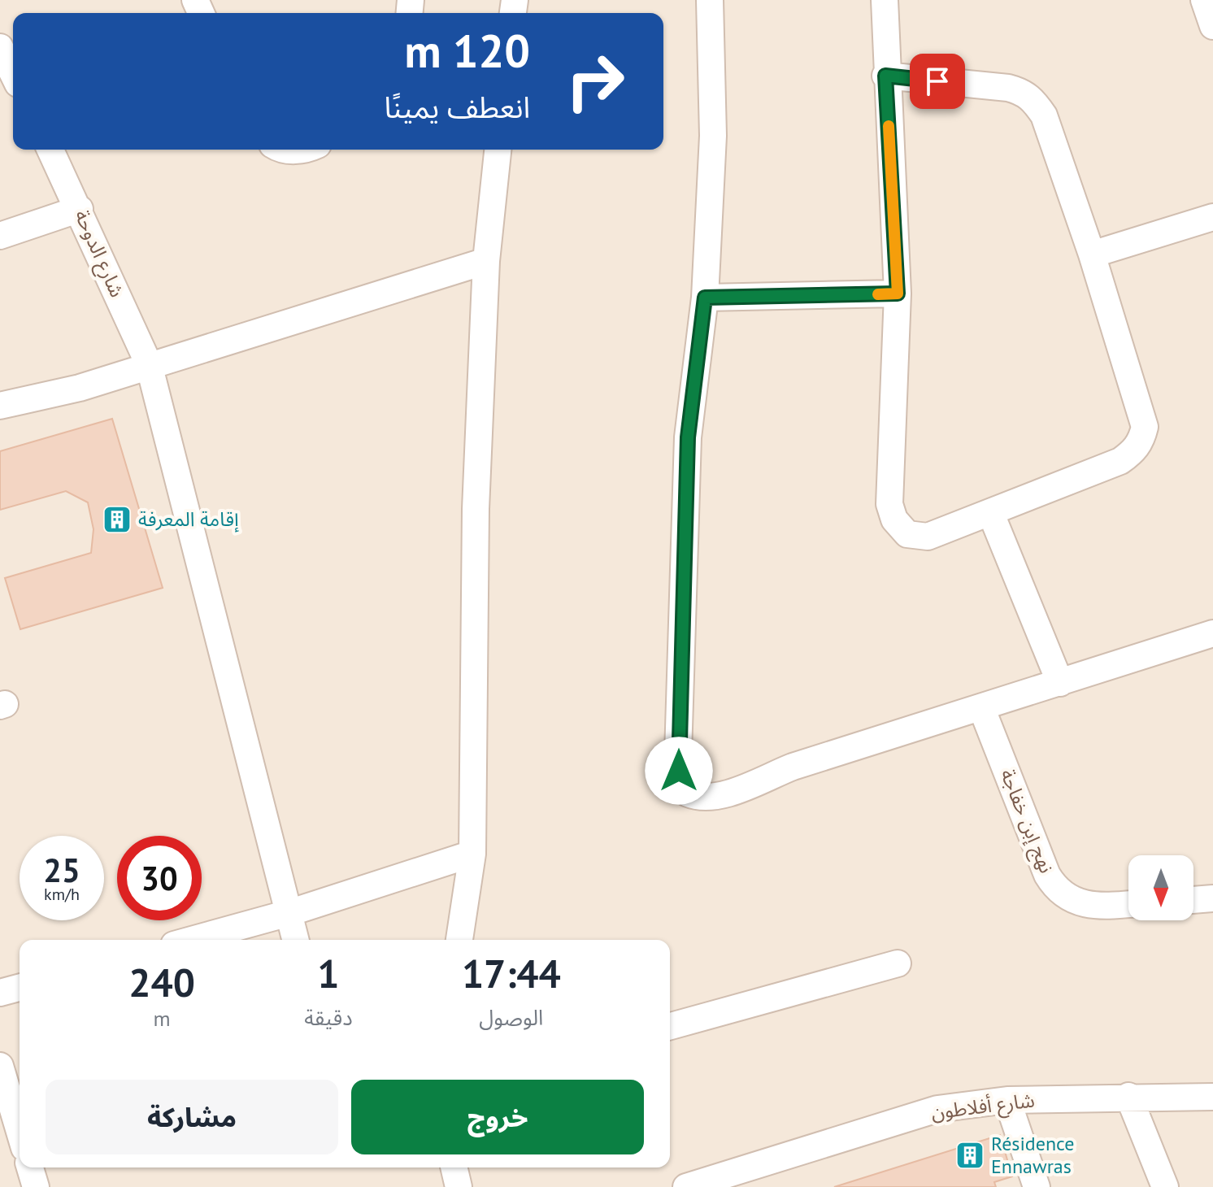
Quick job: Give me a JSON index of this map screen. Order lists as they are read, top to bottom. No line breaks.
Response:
{"streets":{"street":["شارع الدوحة","نهج إبن خفاجة","شارع أفلاطون"]},"places":{"building":["إقامة المعرفة","Résidence Ennawras"]},"north":"bottom","page":{"turn":["120 m","انعطف يمينًا"],"speed":"25 km/h","limit":"30","eta":["17:44","الوصول","1","دقيقة","240","m"],"buttons":["خروج","مشاركة"]}}
